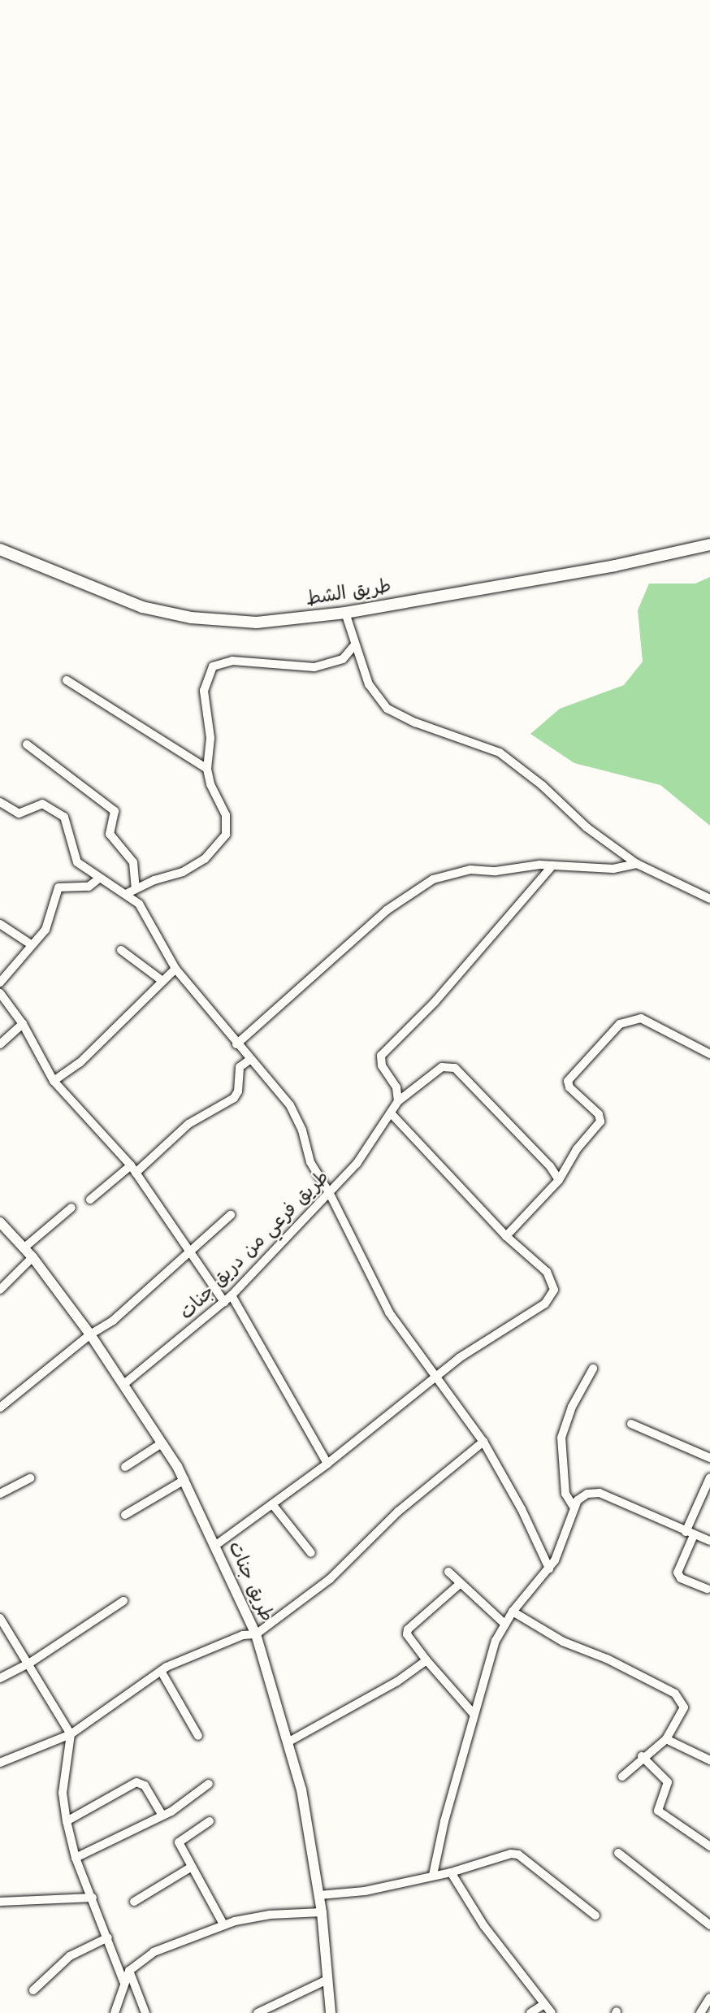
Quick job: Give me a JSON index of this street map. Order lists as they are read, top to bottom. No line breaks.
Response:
{"streets":{"main road":["طريق الشط"],"street":["طريق فرعي من دريق جنات","طريق جنات"]},"crossings":[["طريق فرعي من دريق جنات","طريق جنات"]]}
